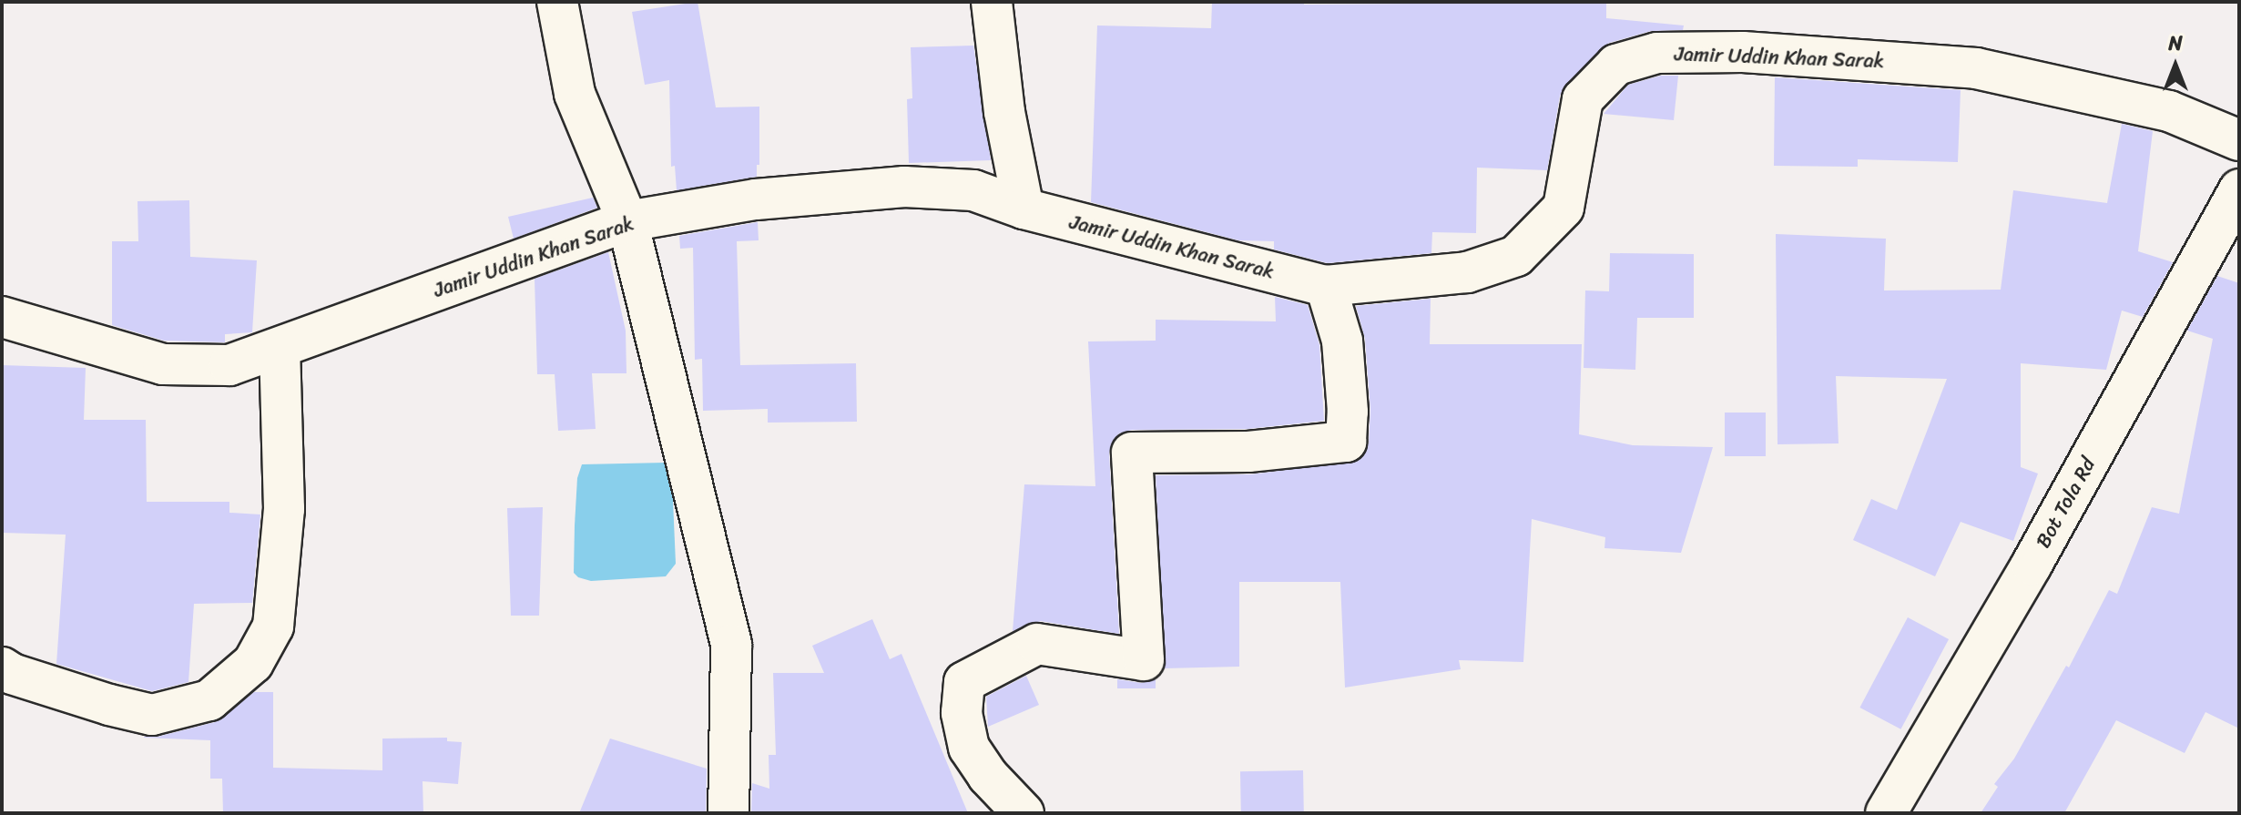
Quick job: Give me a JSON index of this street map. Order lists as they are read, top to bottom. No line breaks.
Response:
{"streets":{"street":["Jamir Uddin Khan Sarak","Bot Tola Rd"]},"north":"top"}
